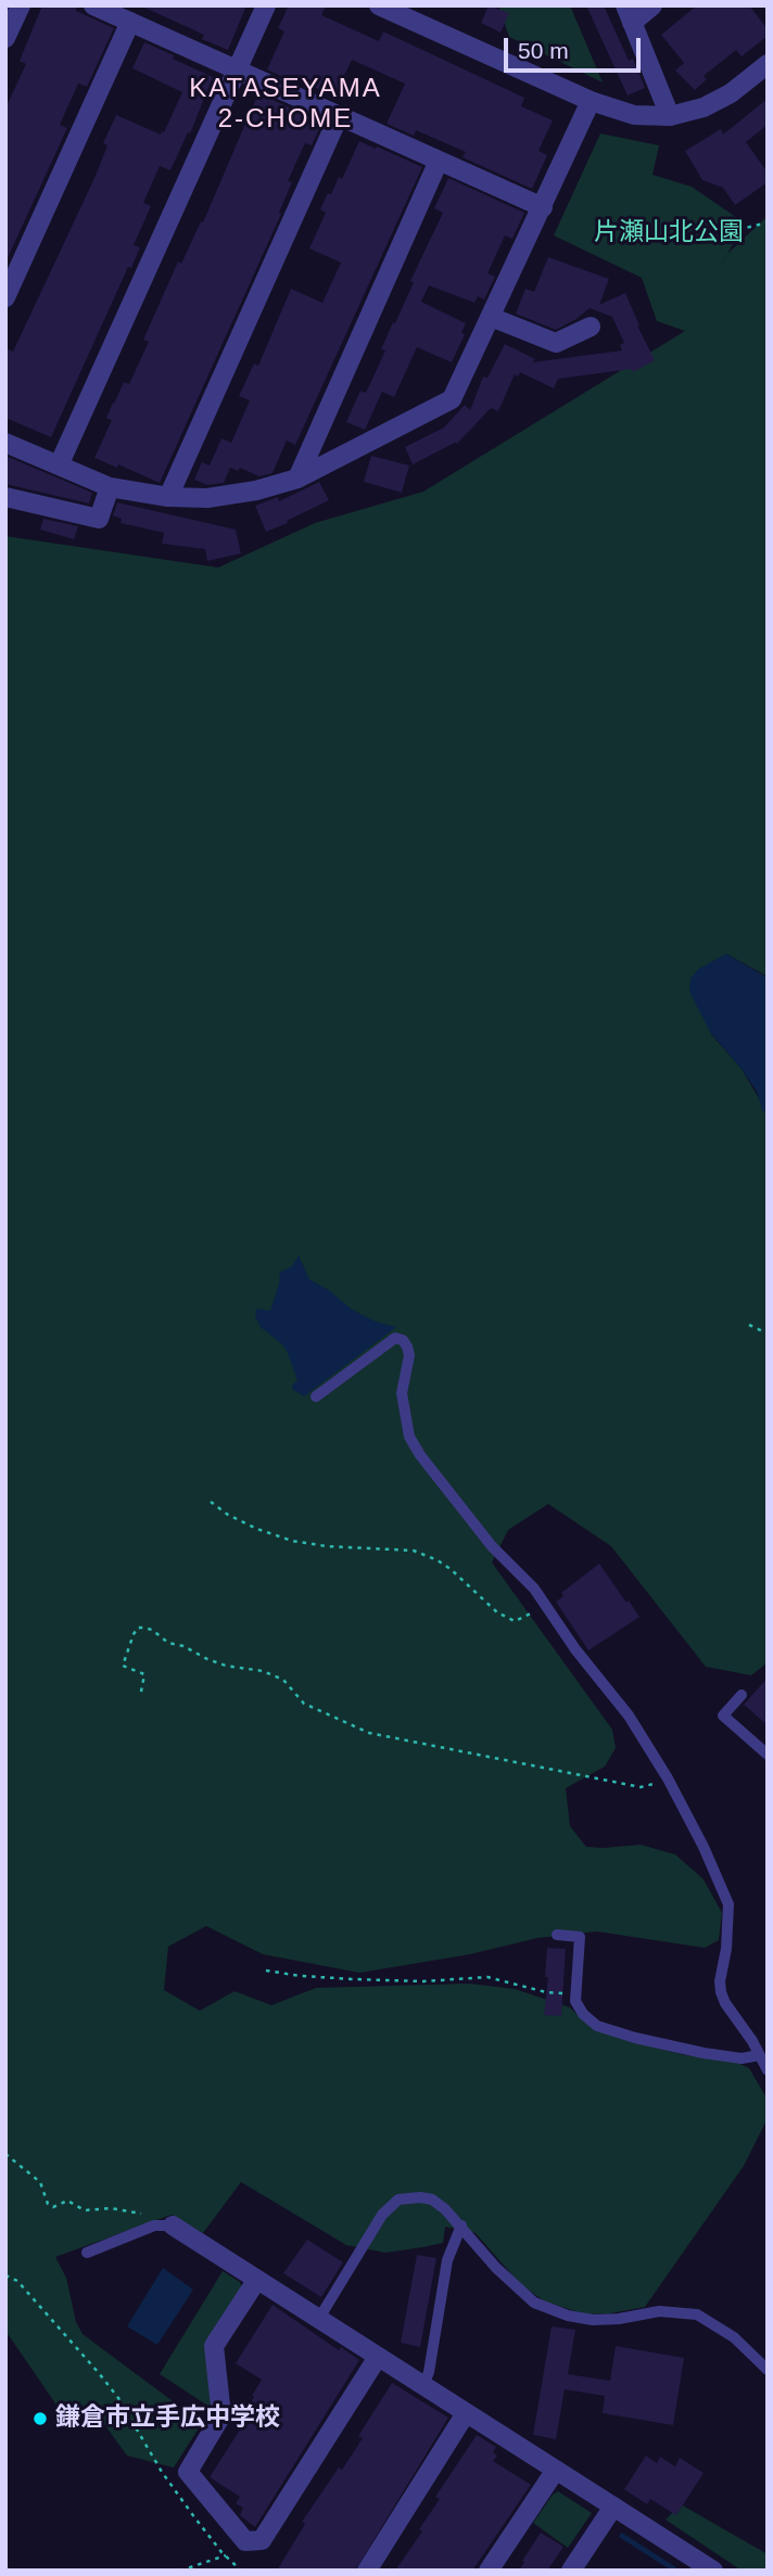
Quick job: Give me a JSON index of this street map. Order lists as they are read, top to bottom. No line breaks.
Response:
{"districts":["KATASEYAMA 2-CHOME"],"parks":["片瀬山北公園"],"places":["鎌倉市立手広中学校"],"scale_bar":"50 m"}
